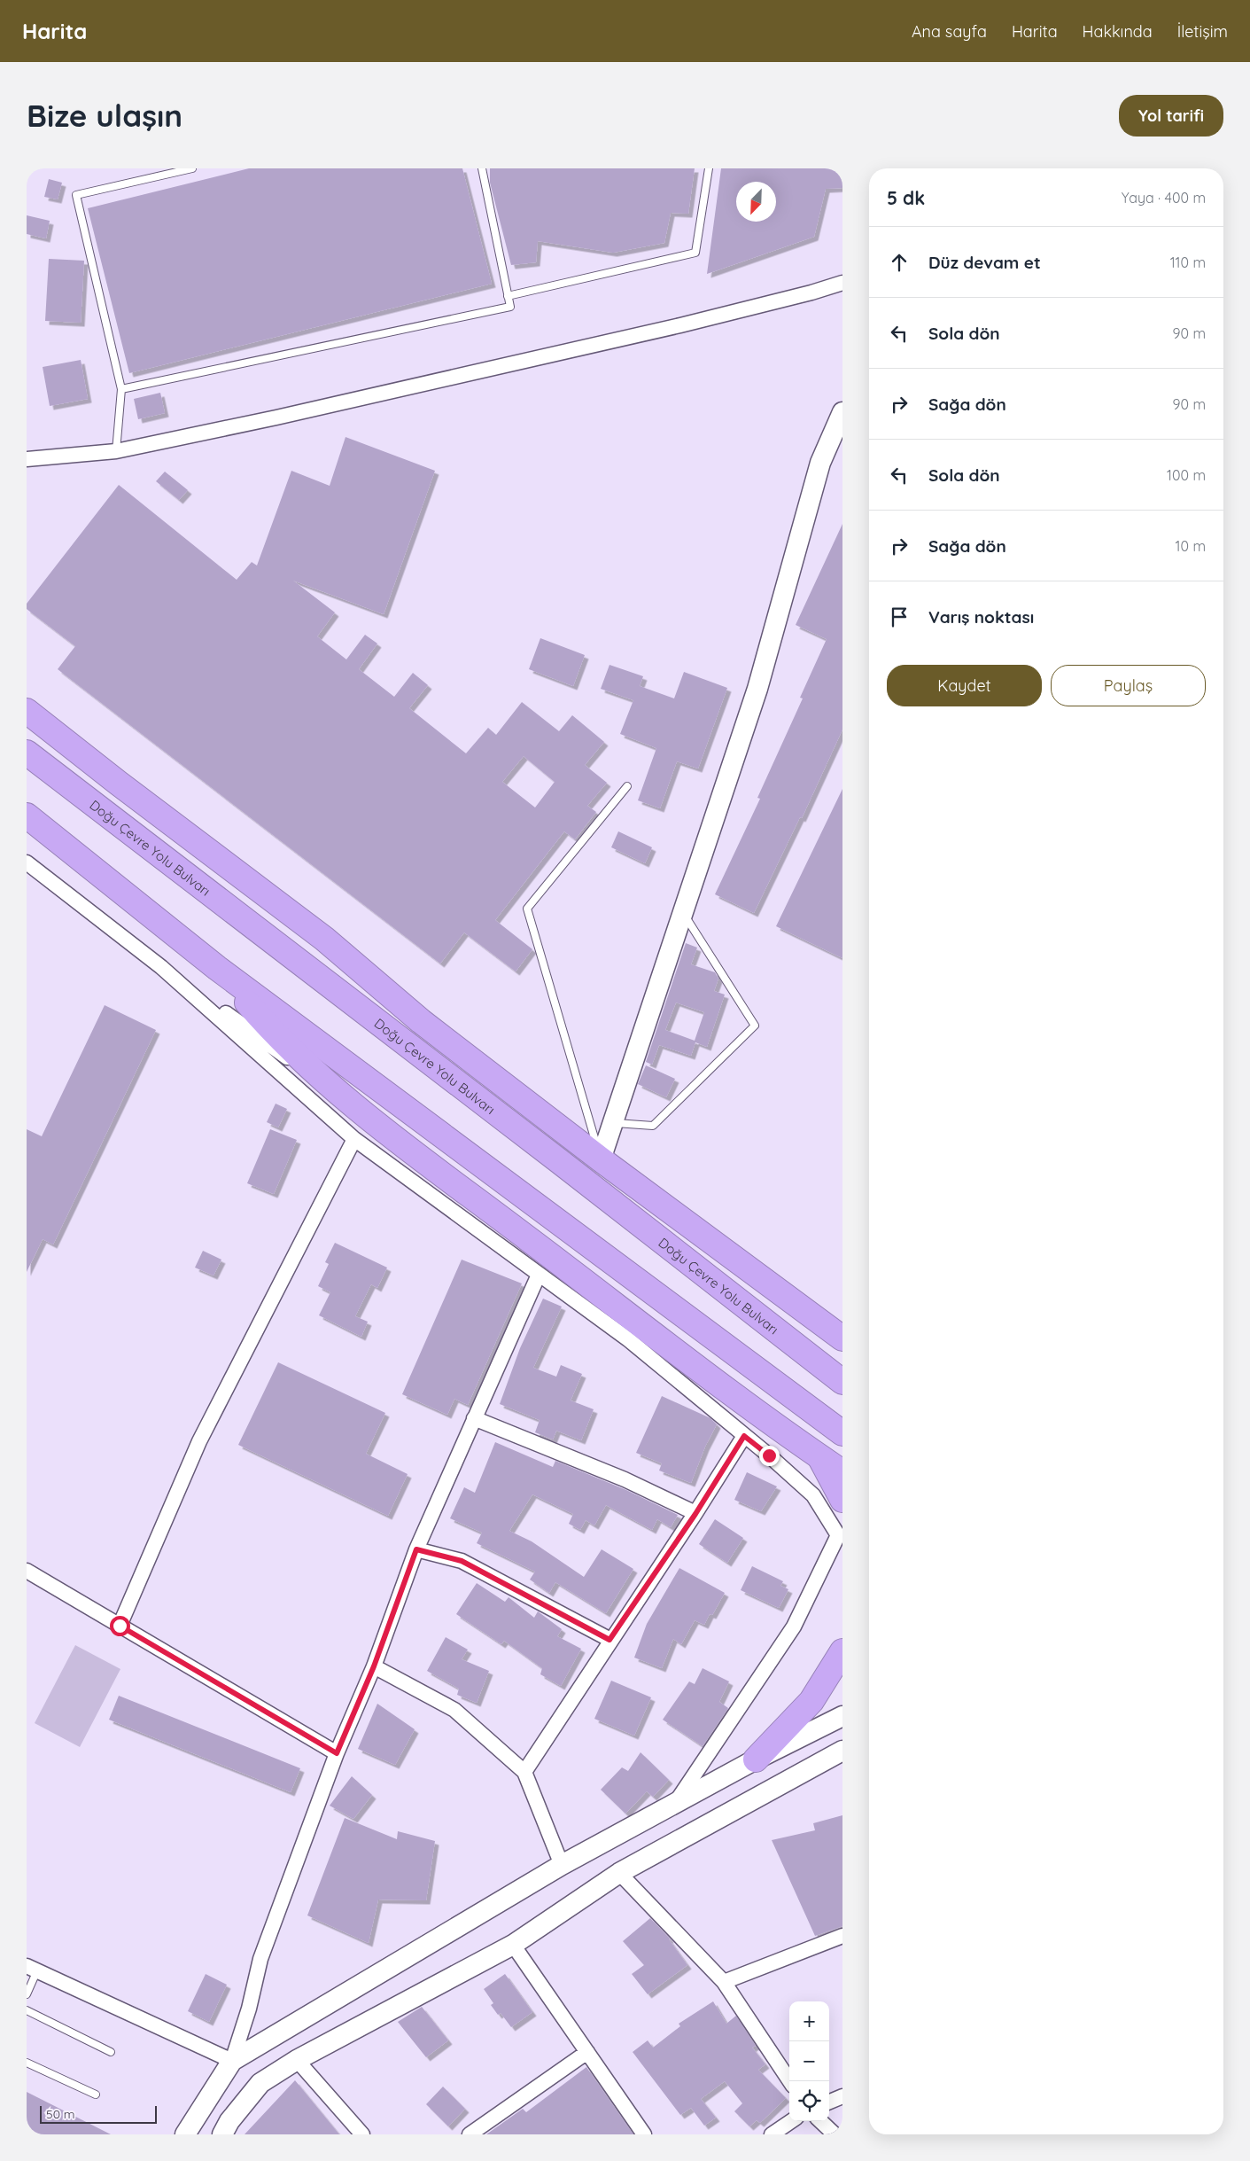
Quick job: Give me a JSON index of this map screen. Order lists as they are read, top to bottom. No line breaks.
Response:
{"streets":{"highway":["Doğu Çevre Yolu Bulvarı"]},"scale_bar":"50 m","north":"bottom left","page":{"header":"Harita","nav":["Ana sayfa","Harita","Hakkında","İletişim"],"buttons":["Yol tarifi",["Kaydet","Paylaş"]],"title":"Bize ulaşın","heading":["5 dk","Yaya · 400 m"],"list":[["Düz devam et","110 m"],["Sola dön","90 m"],["Sağa dön","90 m"],["Sola dön","100 m"],["Sağa dön","10 m"],"Varış noktası"],"map_buttons":["+","−"],"scale":"50 m"}}
